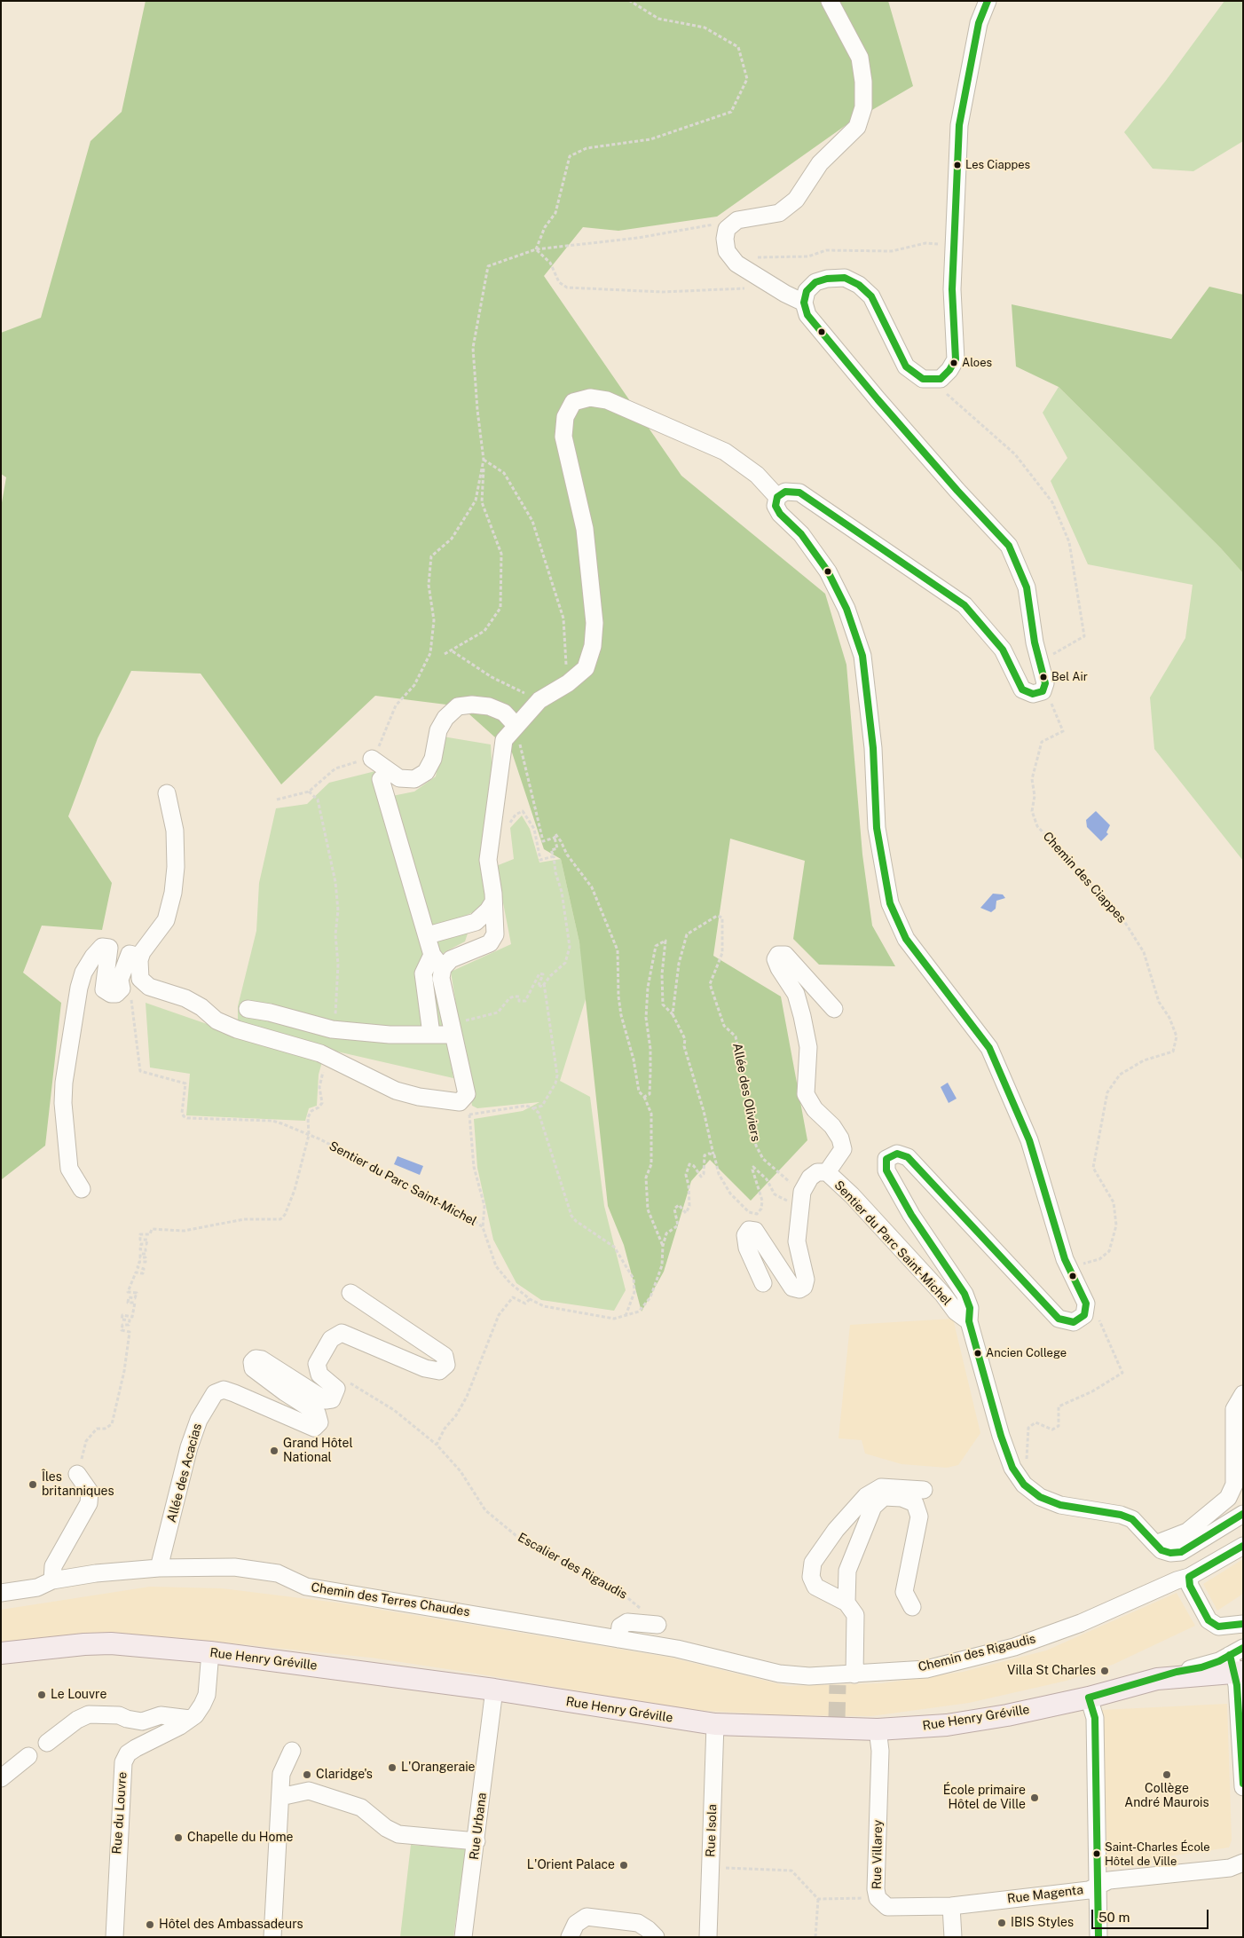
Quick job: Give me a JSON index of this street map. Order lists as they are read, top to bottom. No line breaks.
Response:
{"streets":{"main road":["Rue Henry Gréville"],"street":["Sentier du Parc Saint-Michel","Allée des Acacias","Chemin des Terres Chaudes","Chemin des Rigaudis","Rue du Louvre","Rue Urbana","Rue Isola","Rue Villarey","Rue Magenta"],"path":["Chemin des Ciappes","Allée des Oliviers","Escalier des Rigaudis"]},"crossings":[["Allée des Oliviers","Sentier du Parc Saint-Michel"],["Allée des Acacias","Escalier des Rigaudis"],["Allée des Acacias","Chemin des Terres Chaudes"],["Chemin des Terres Chaudes","Chemin des Rigaudis"],["Rue Henry Gréville","Rue du Louvre"],["Rue Henry Gréville","Rue Urbana"],["Rue Henry Gréville","Rue Isola"],["Rue Henry Gréville","Rue Villarey"],["Rue Villarey","Rue Magenta"]],"places":["Les Ciappes","Aloes","Bel Air","Ancien College","Grand Hôtel National","Îles britanniques","Villa St Charles","Le Louvre","L'Orangeraie","Claridge's","Collège André Maurois","École primaire Hôtel de Ville","Chapelle du Home","Saint-Charles École Hôtel de Ville","L'Orient Palace","IBIS Styles","Hôtel des Ambassadeurs"],"scale_bar":"50 m"}
